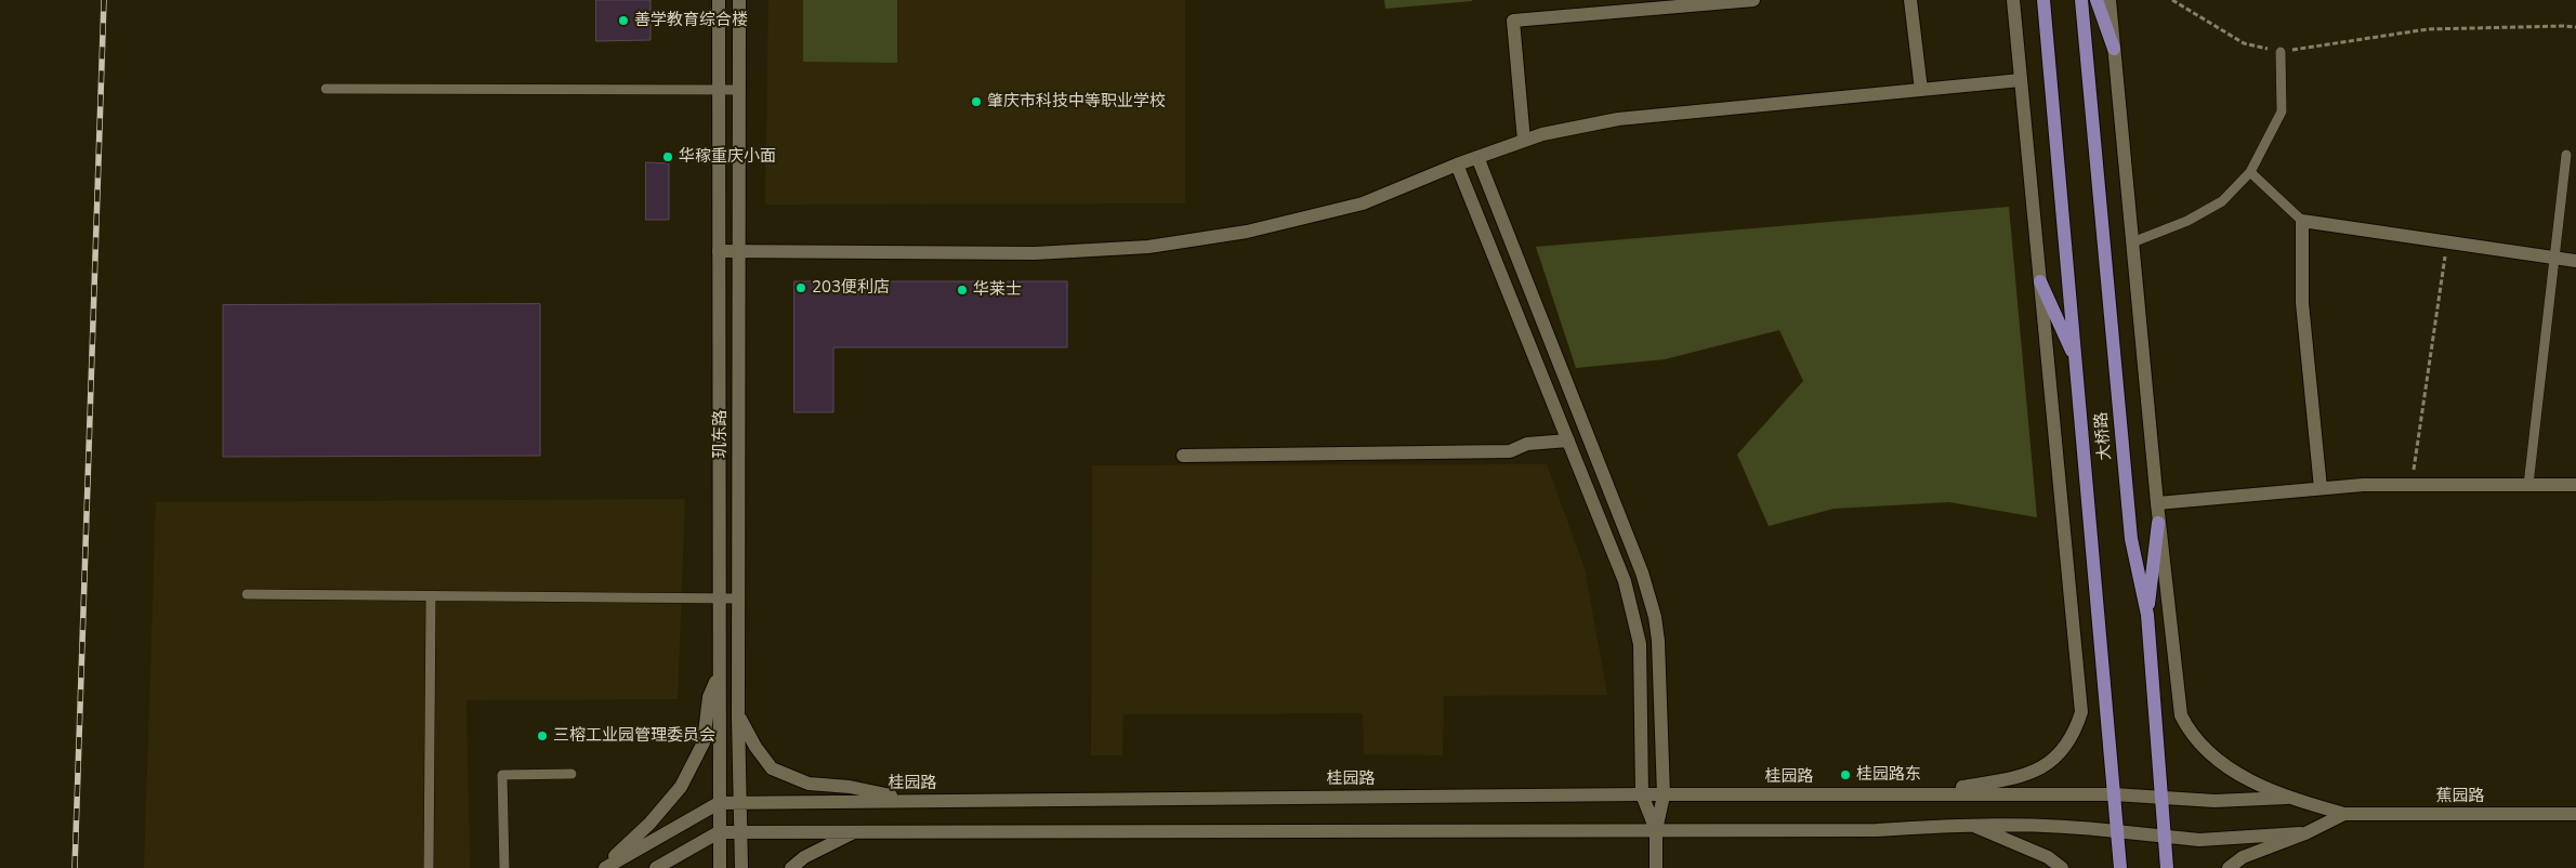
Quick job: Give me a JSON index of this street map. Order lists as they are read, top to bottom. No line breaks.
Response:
{"streets":{"main road":["大桥路"],"street":["玑东路","桂园路","蕉园路"]},"crossings":[["玑东路","桂园路"],["大桥路","桂园路"]],"places":["善学教育综合楼","肇庆市科技中等职业学校","华稼重庆小面","203便利店","华莱士","三榕工业园管理委员会","桂园路东"]}
